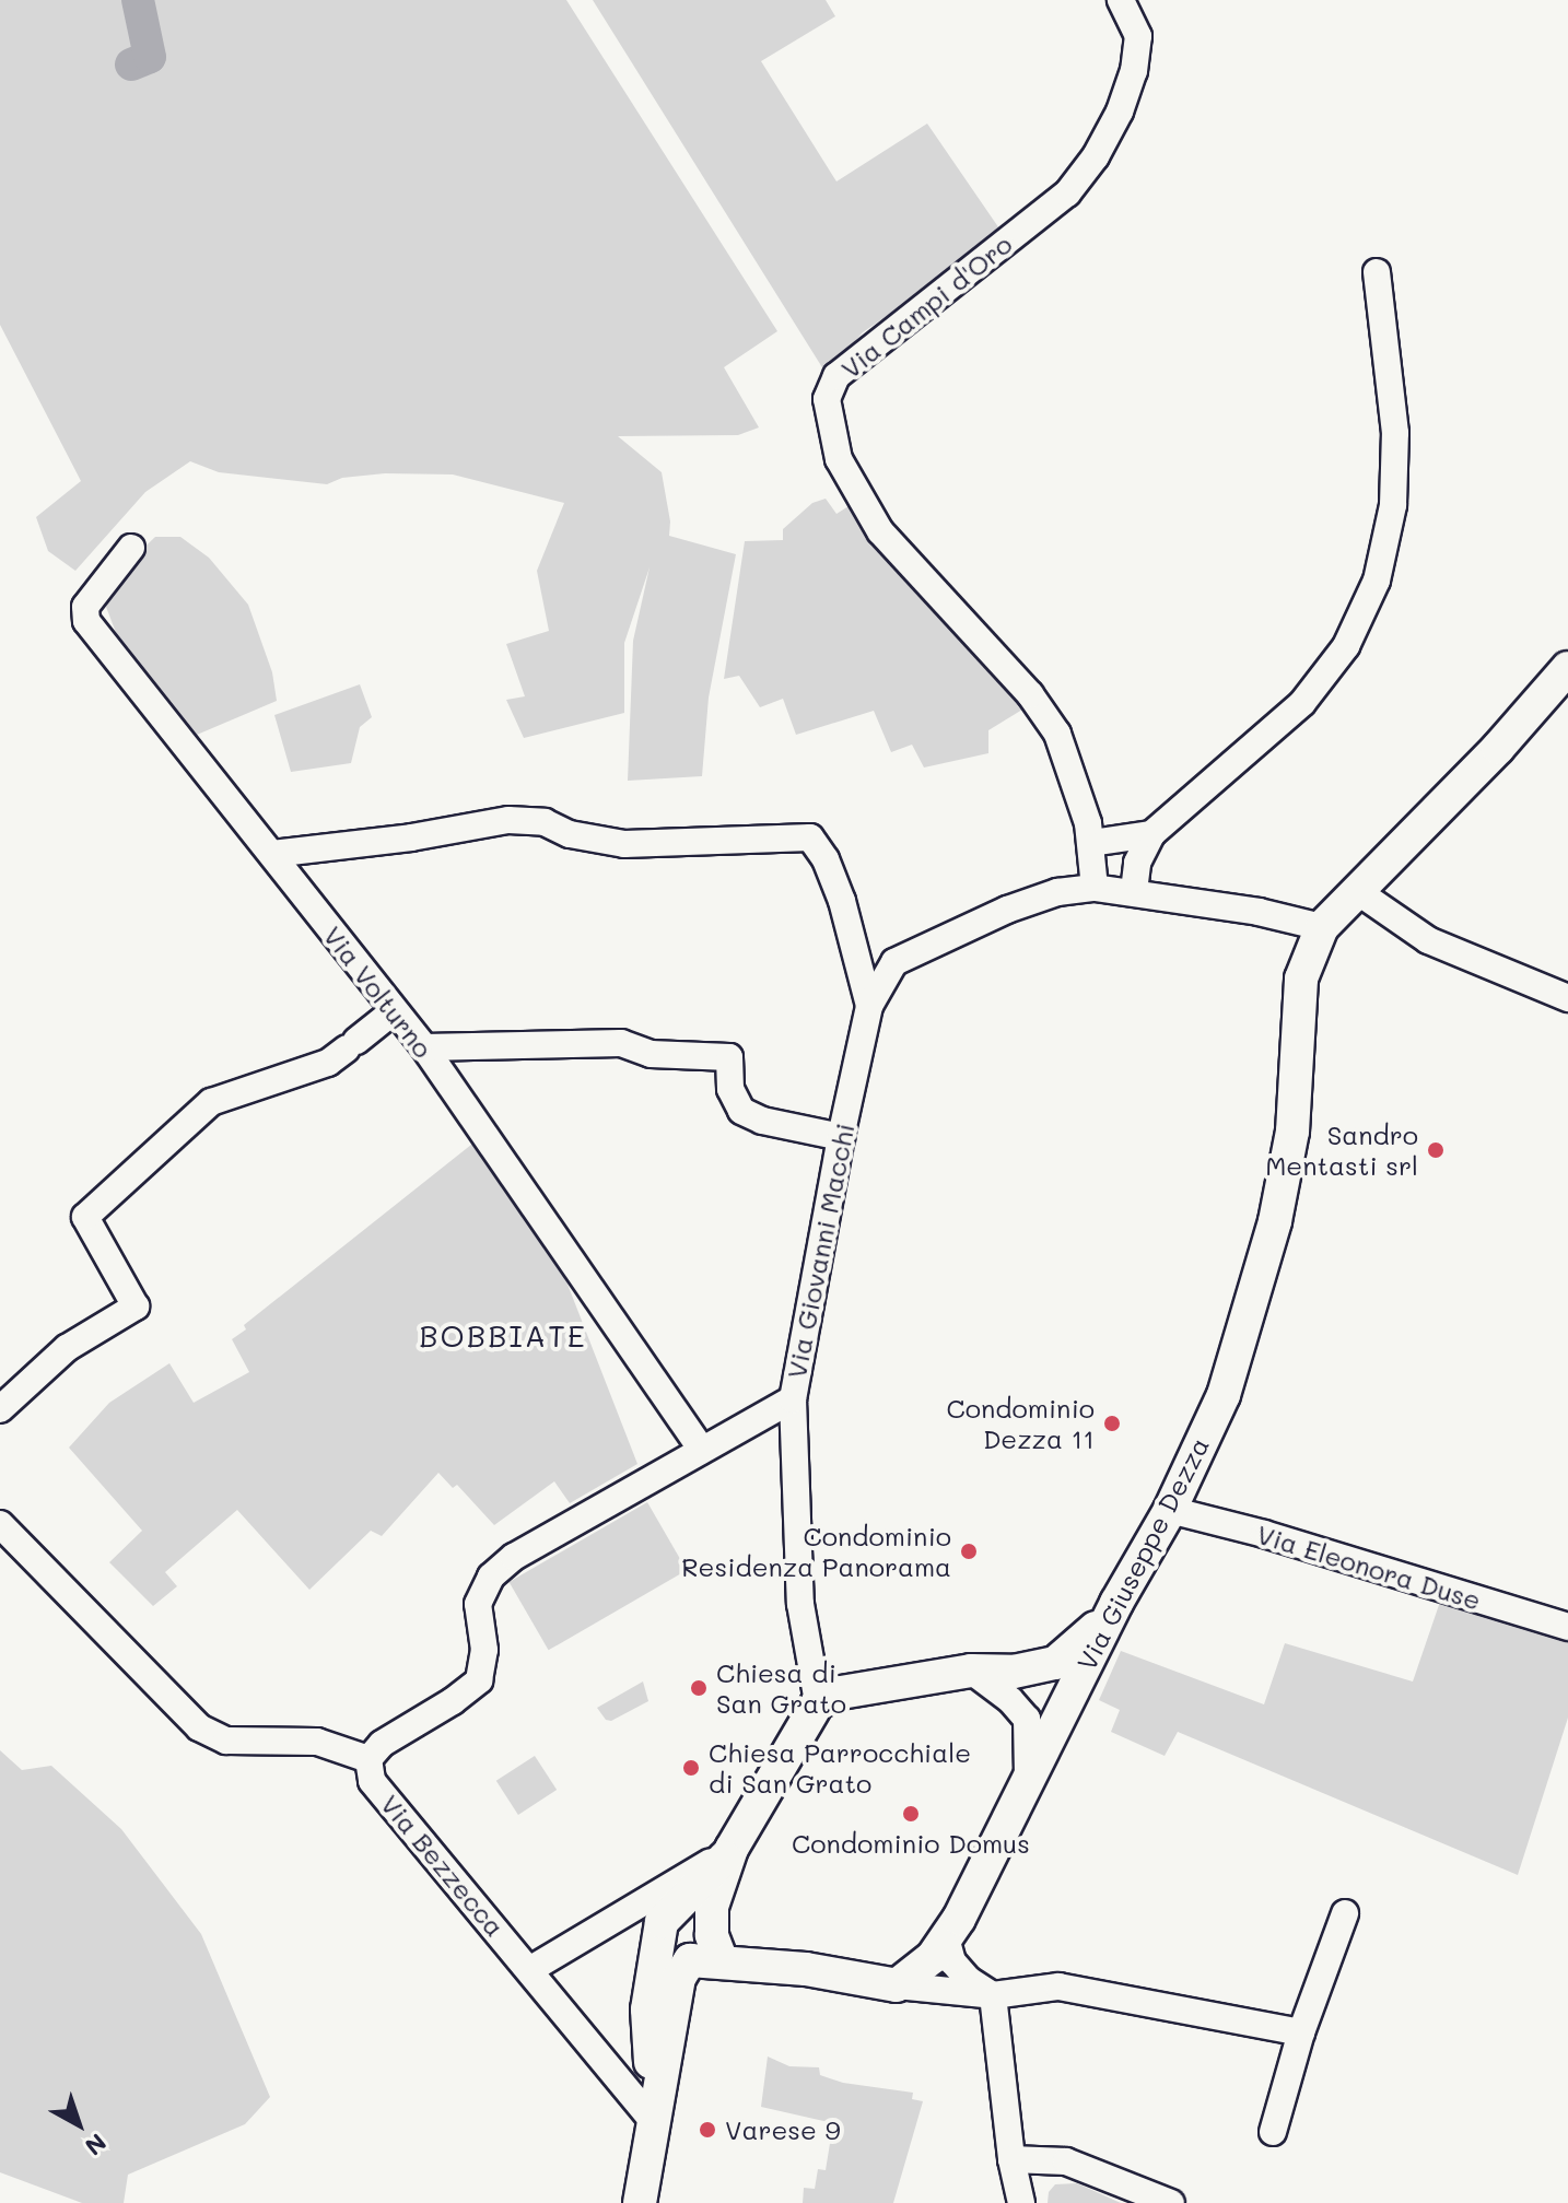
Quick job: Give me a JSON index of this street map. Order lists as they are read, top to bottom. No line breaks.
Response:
{"streets":{"street":["Via Campi d'Oro","Via Volturno","Via Giovanni Macchi","Via Giuseppe Dezza","Via Eleonora Duse","Via Bezzecca"]},"crossings":[["Via Campi d'Oro","Via Giovanni Macchi"],["Via Volturno","Via Giovanni Macchi"],["Via Giovanni Macchi","Via Giuseppe Dezza"],["Via Giovanni Macchi","Via Bezzecca"],["Via Giuseppe Dezza","Via Eleonora Duse"]],"districts":["BOBBIATE"],"places":["Sandro Mentasti srl","Condominio Dezza 11","Condominio Residenza Panorama","Chiesa di San Grato","Chiesa Parrocchiale di San Grato","Condominio Domus","Varese 9"],"north":"bottom right"}
